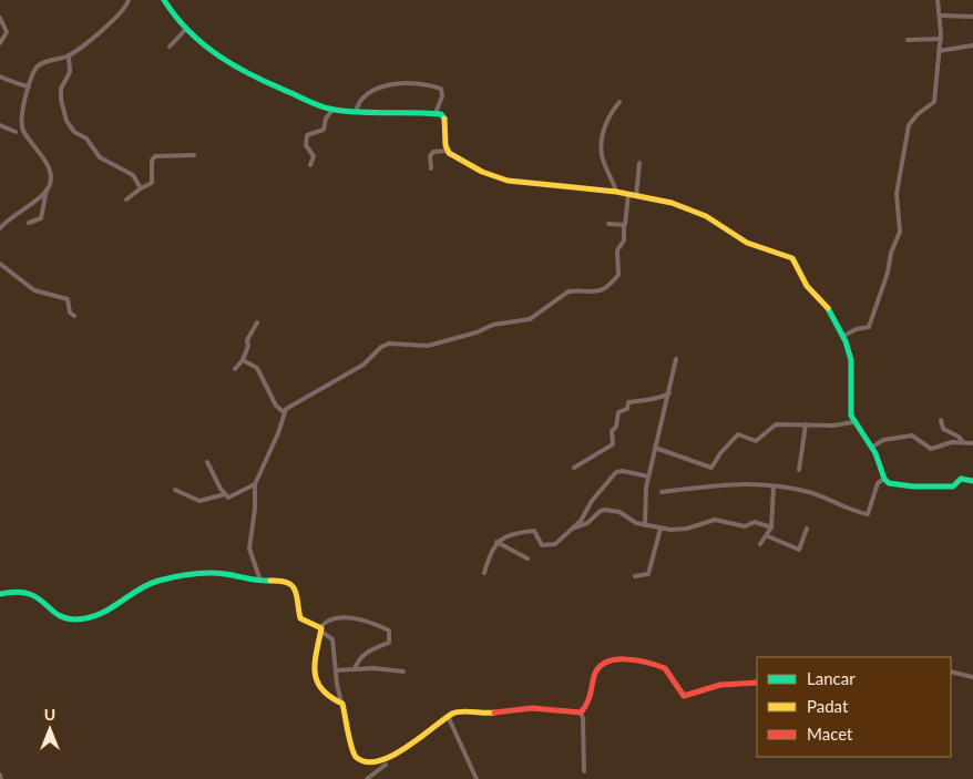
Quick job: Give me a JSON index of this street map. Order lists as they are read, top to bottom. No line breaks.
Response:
{"legend":["Lancar","Padat","Macet"],"north":"top"}
